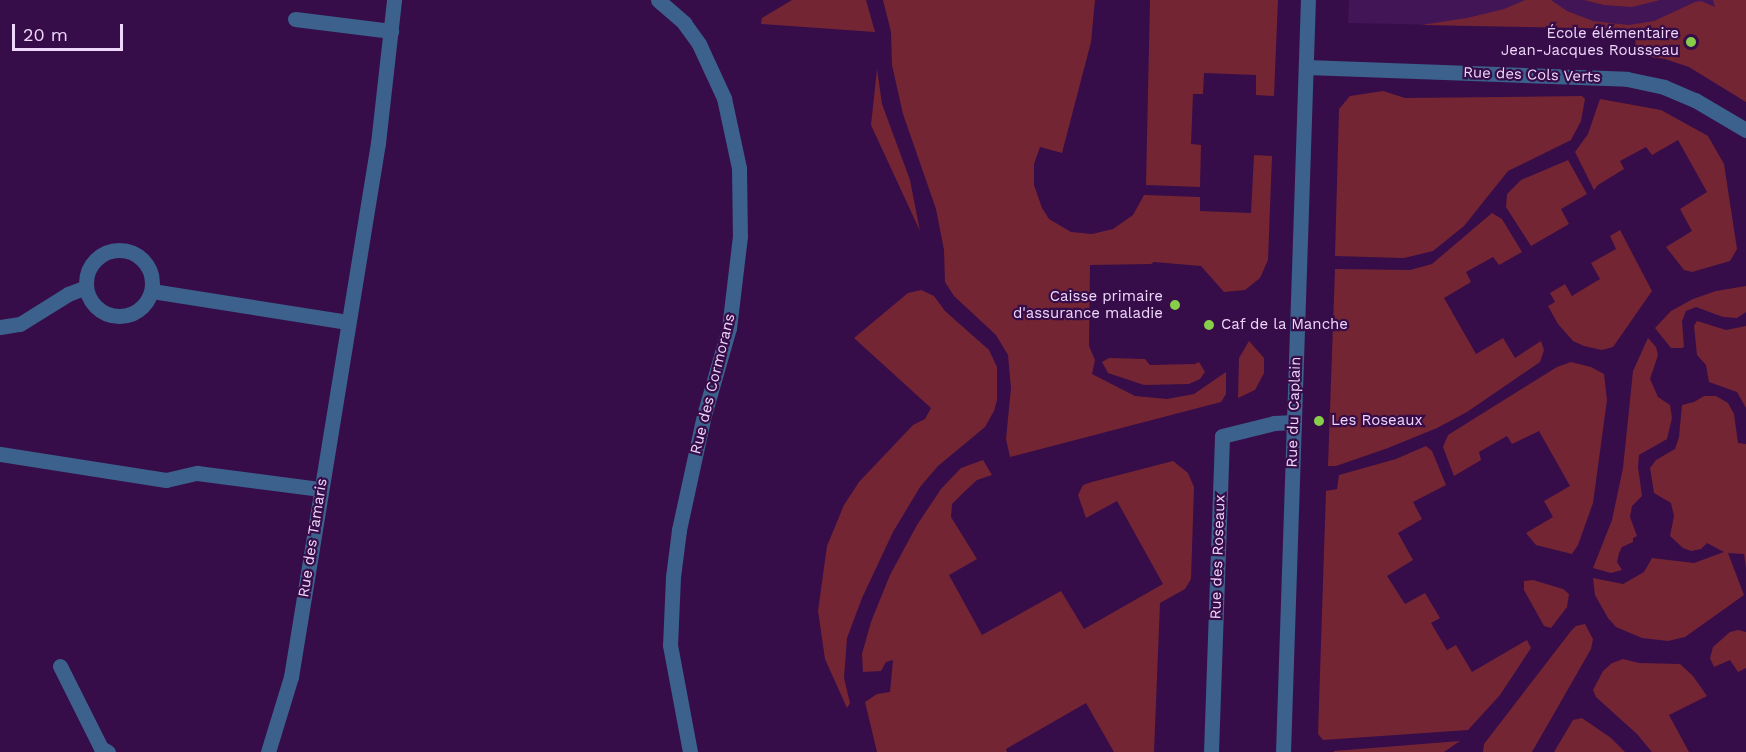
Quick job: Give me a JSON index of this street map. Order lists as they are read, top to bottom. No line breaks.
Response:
{"streets":{"street":["Rue des Cols Verts","Rue des Cormorans","Rue du Caplain","Rue des Tamaris","Rue des Roseaux"]},"crossings":[["Rue des Cols Verts","Rue du Caplain"],["Rue du Caplain","Rue des Roseaux"]],"places":["École élémentaire Jean-Jacques Rousseau","Caisse primaire d'assurance maladie","Caf de la Manche","Les Roseaux"],"scale_bar":"20 m"}
